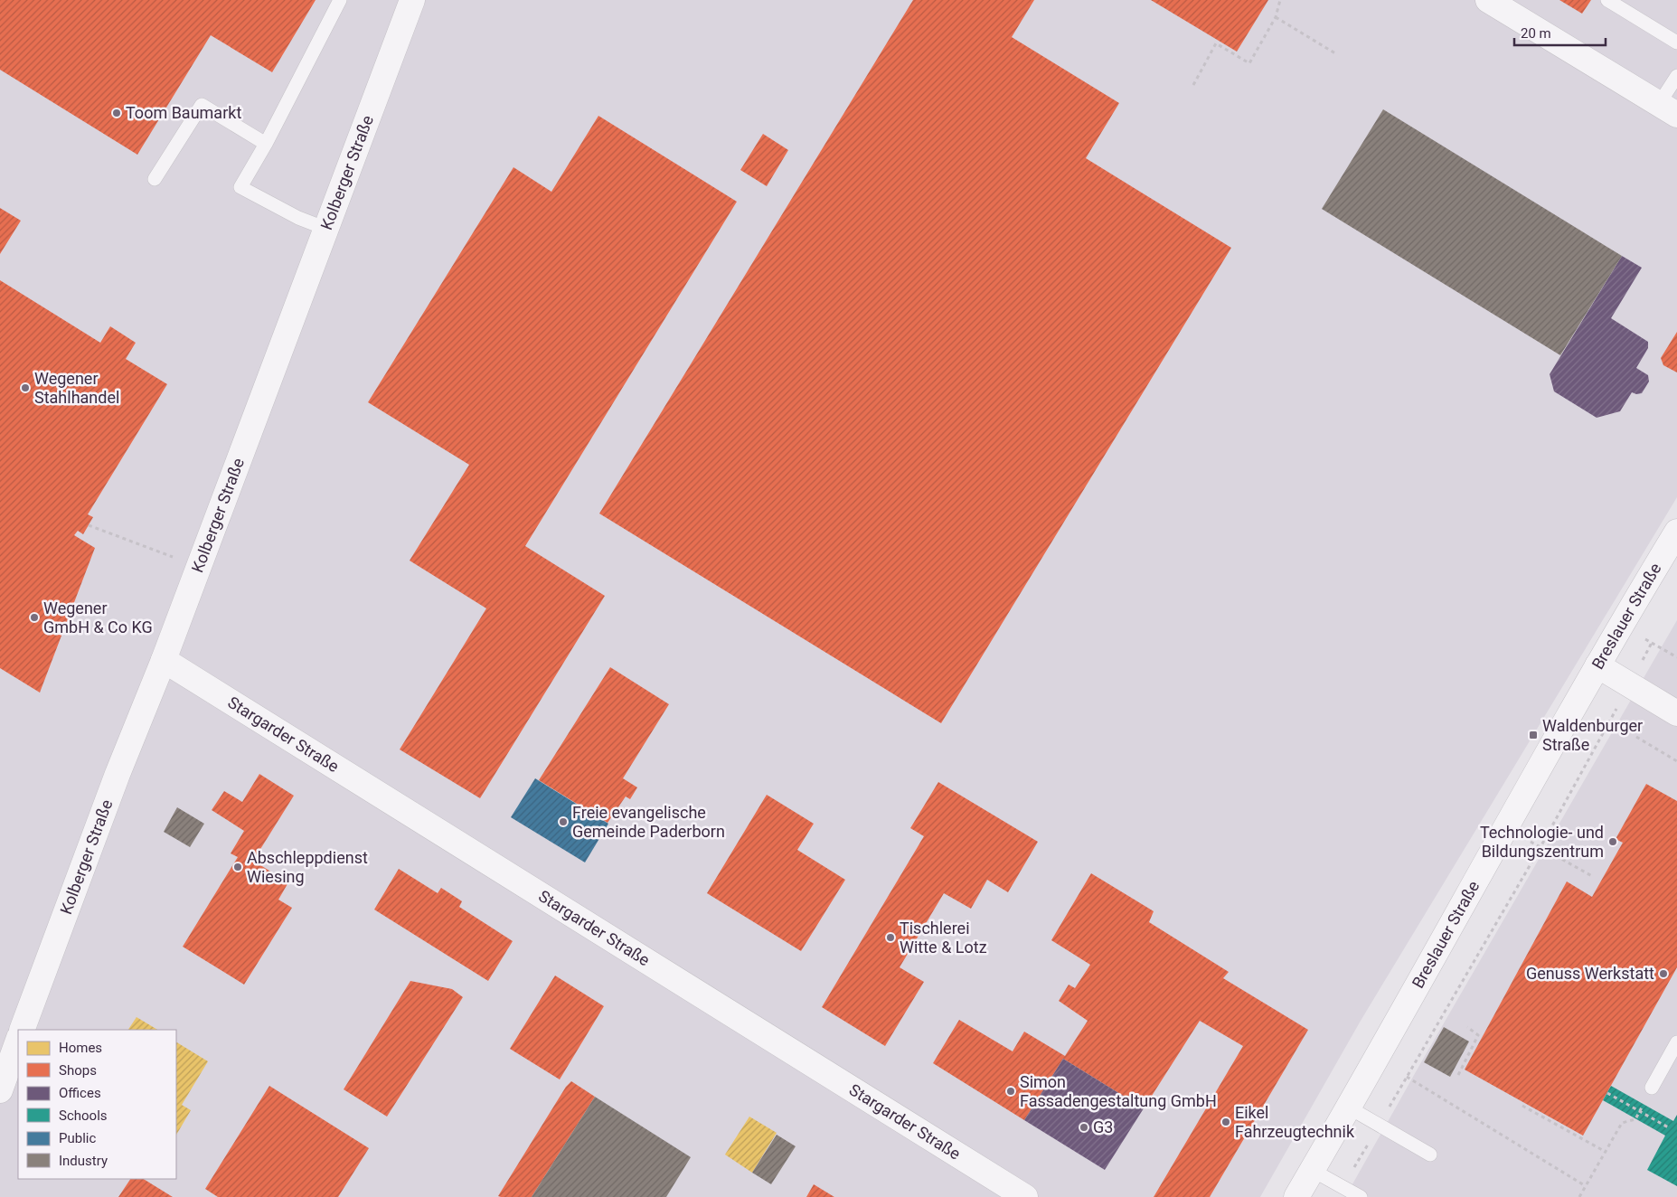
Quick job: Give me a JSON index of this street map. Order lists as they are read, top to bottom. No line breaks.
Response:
{"streets":{"street":["Kolberger Straße","Breslauer Straße","Stargarder Straße"]},"crossings":[["Kolberger Straße","Stargarder Straße"]],"places":{"other":["Toom Baumarkt","Wegener Stahlhandel","Wegener GmbH & Co KG","Freie evangelische Gemeinde Paderborn","Technologie- und Bildungszentrum","Abschleppdienst Wiesing","Tischlerei Witte & Lotz","Genuss Werkstatt","Simon Fassadengestaltung GmbH","Eikel Fahrzeugtechnik","G3"],"transit":["Waldenburger Straße"]},"legend":["Homes","Shops","Offices","Schools","Public","Industry"],"scale_bar":"20 m"}
